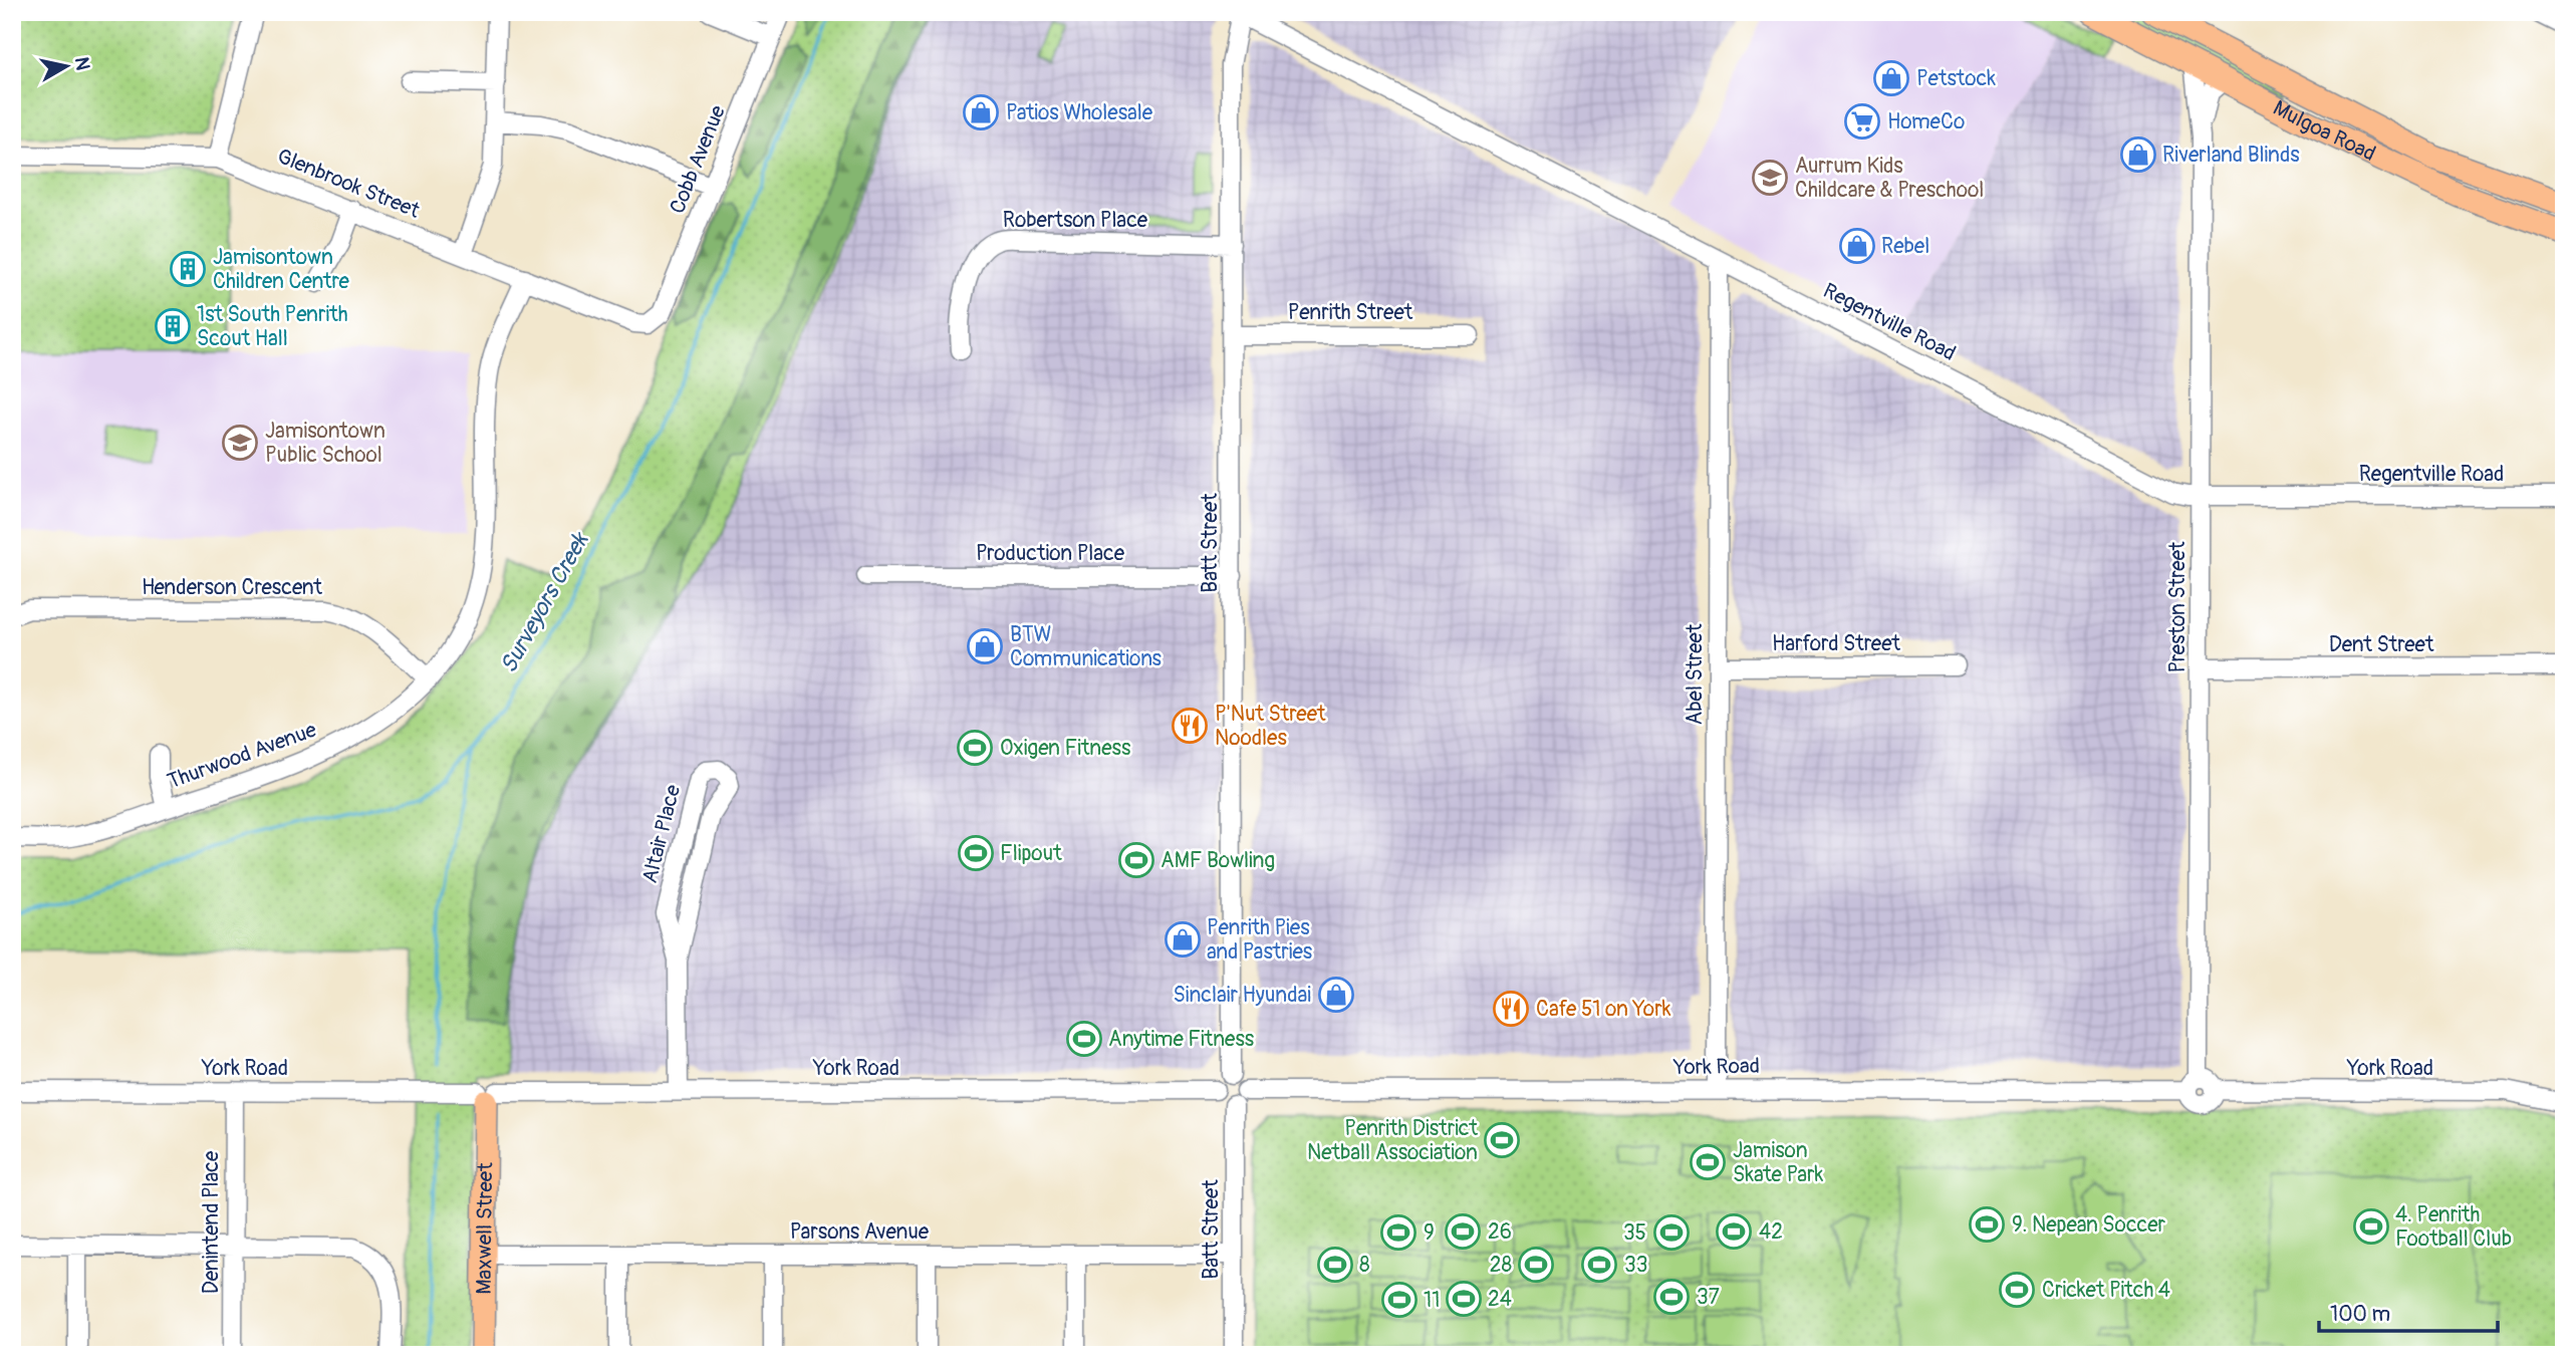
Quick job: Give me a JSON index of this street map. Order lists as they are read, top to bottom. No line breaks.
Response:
{"streets":{"main road":["Mulgoa Road","Maxwell Street"],"street":["Cobb Avenue","Glenbrook Street","Robertson Place","Penrith Street","Regentville Road","Batt Street","Production Place","Henderson Crescent","Preston Street","Harford Street","Dent Street","Abel Street","Thurwood Avenue","Altair Place","York Road","Denintend Place","Parsons Avenue"]},"crossings":[["Mulgoa Road","Preston Street"],["Cobb Avenue","Glenbrook Street"],["Glenbrook Street","Thurwood Avenue"],["Robertson Place","Batt Street"],["Penrith Street","Batt Street"],["Regentville Road","Batt Street"],["Regentville Road","Preston Street"],["Regentville Road","Abel Street"],["Batt Street","Production Place"],["Batt Street","York Road"],["Batt Street","Parsons Avenue"],["Henderson Crescent","Thurwood Avenue"],["Preston Street","Dent Street"],["Preston Street","York Road"],["Harford Street","Abel Street"],["Abel Street","York Road"],["Altair Place","York Road"],["York Road","Denintend Place"],["York Road","Maxwell Street"],["Maxwell Street","Parsons Avenue"]],"water":["Surveyors Creek"],"places":{"shop":["Petstock","Patios Wholesale","Riverland Blinds","Rebel","BTW Communications","Penrith Pies and Pastries","Sinclair Hyundai"],"supermarket":["HomeCo"],"school or university":["Aurrum Kids Childcare & Preschool","Jamisontown Public School"],"building":["Jamisontown Children Centre","1st South Penrith Scout Hall"],"restaurant":["P'Nut Street Noodles","Cafe 51 on York"],"sports":["Oxigen Fitness","Flipout","AMF Bowling","Anytime Fitness","Penrith District Netball Association","Jamison Skate Park","9. Nepean Soccer","4. Penrith Football Club","26","42","9","35","8","28","33","Cricket Pitch 4","37","24","11"]},"scale_bar":"100 m","north":"right"}
